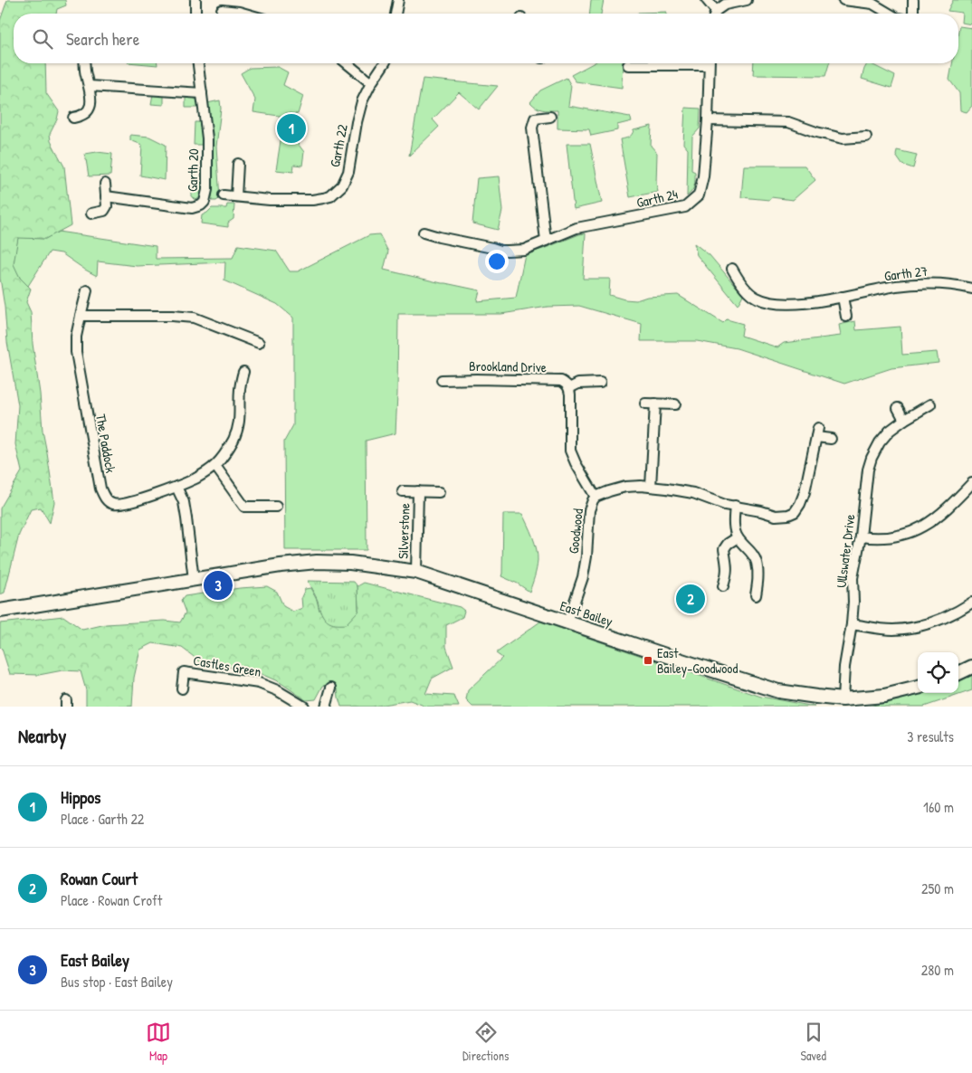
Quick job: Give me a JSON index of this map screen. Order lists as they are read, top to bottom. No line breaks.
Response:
{"streets":{"street":["Garth 22","Garth 20","Garth 24","Garth 27","Brookland Drive","The Paddock","Silverstone","Goodwood","Ullswater Drive","East Bailey","Castles Green"]},"crossings":[["Silverstone","East Bailey"],["Goodwood","East Bailey"],["Ullswater Drive","East Bailey"]],"places":{"transit":["East Bailey-Goodwood"]},"page":{"search":"Search here","pins":["1","3","2"],"heading":["Nearby","3 results"],"list":[{"mark":"1","name":"Hippos","note":"Place · Garth 22","value":"160 m"},{"mark":"2","name":"Rowan Court","note":"Place · Rowan Croft","value":"250 m"},{"mark":"3","name":"East Bailey","note":"Bus stop · East Bailey","value":"280 m"}],"nav":["Map","Directions","Saved"]}}
